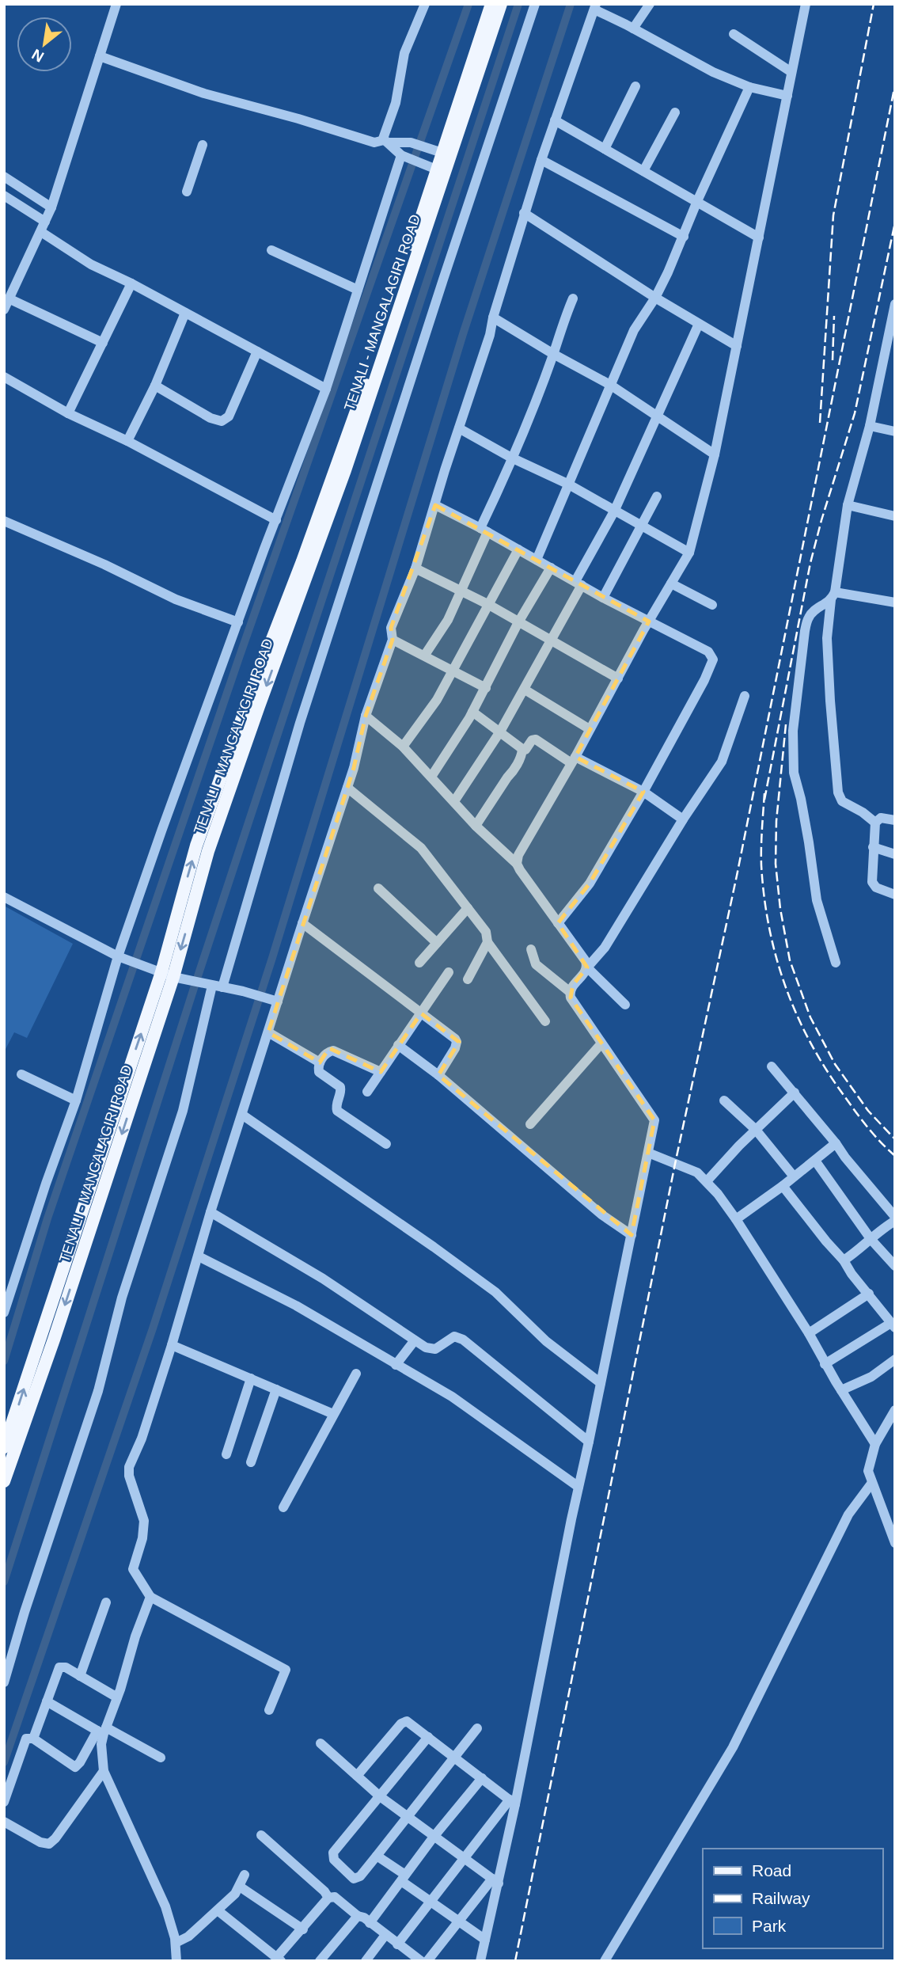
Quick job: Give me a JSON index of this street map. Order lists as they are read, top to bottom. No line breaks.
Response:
{"streets":{"main road":["TENALI - MANGALAGIRI ROAD"]},"legend":["Road","Railway","Park"],"north":"bottom left"}
